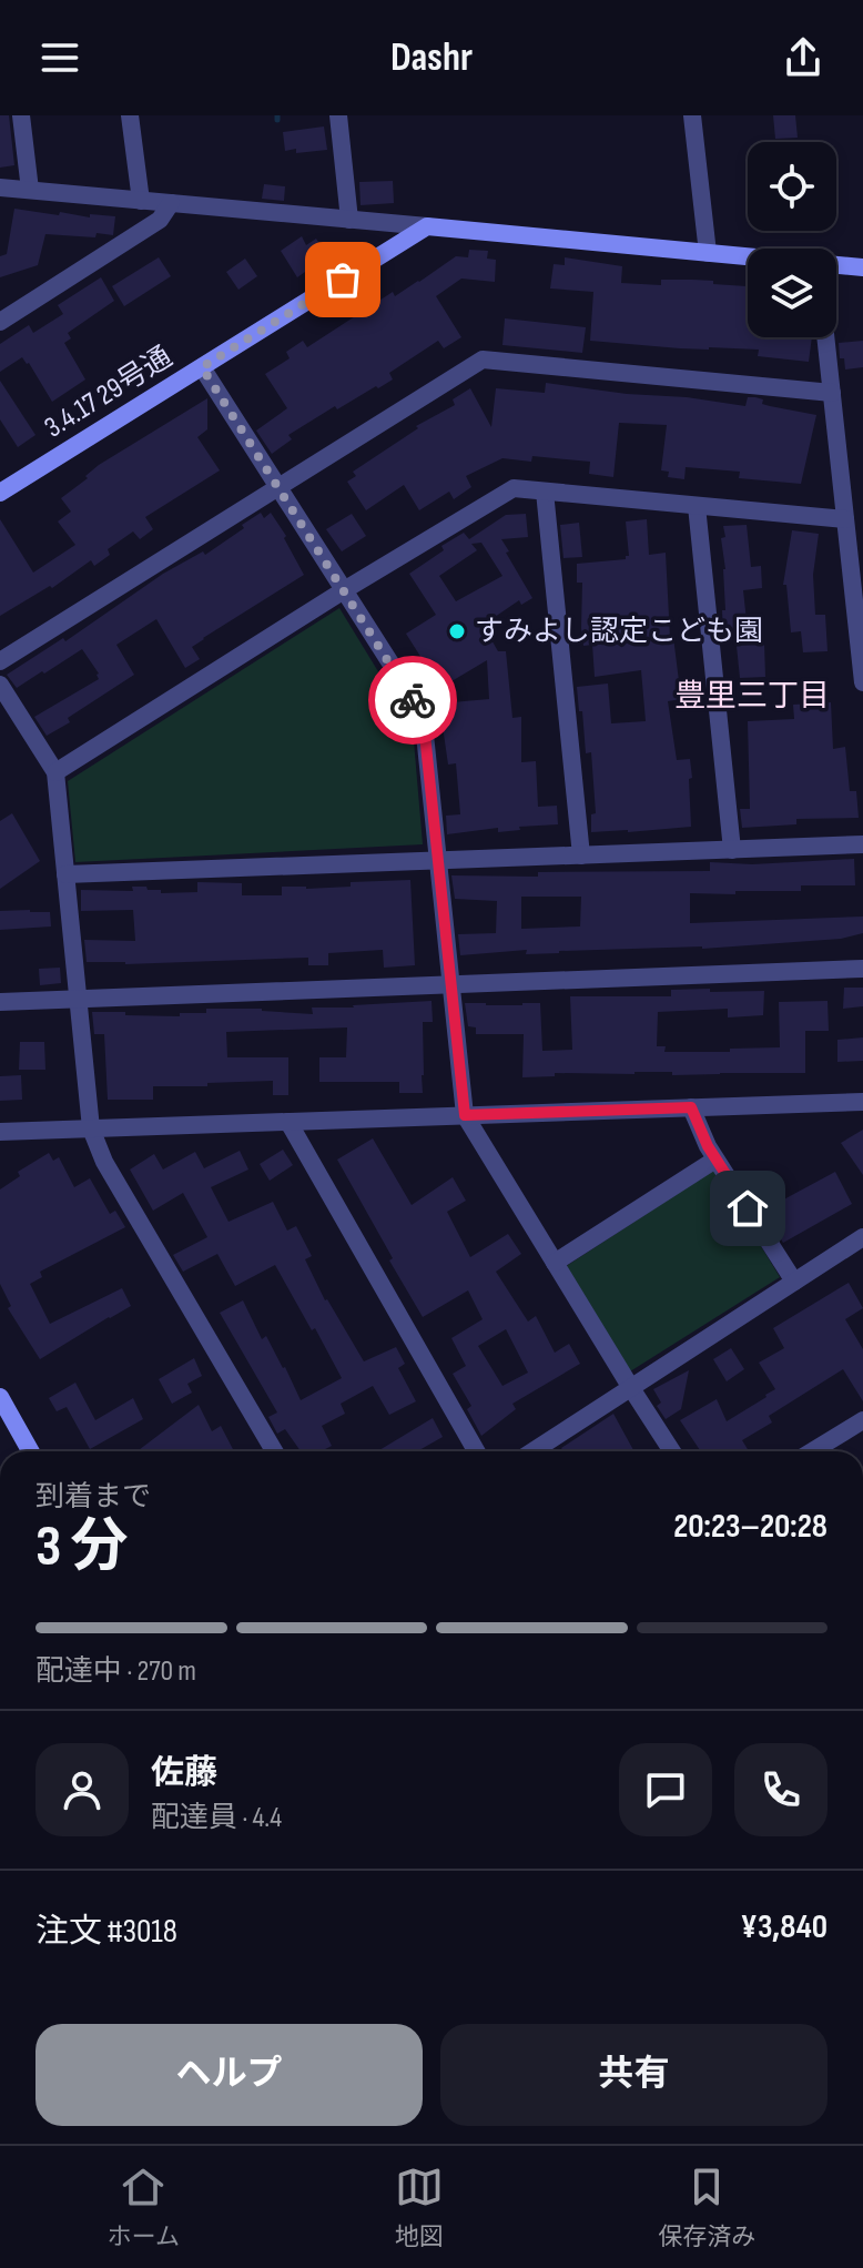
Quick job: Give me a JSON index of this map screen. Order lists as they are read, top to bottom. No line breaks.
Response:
{"streets":{"street":["3.4.17 29号通"]},"districts":["豊里三丁目"],"places":["すみよし認定こども園"],"page":{"header":"Dashr","heading":["3 分","到着まで","20:23–20:28"],"panel":["佐藤","配達員 · 4.4","注文 #3018","¥3,840"],"bar":"配達中 · 270 m","buttons":["ヘルプ","共有"],"tabs":["ホーム","地図","保存済み"]}}
